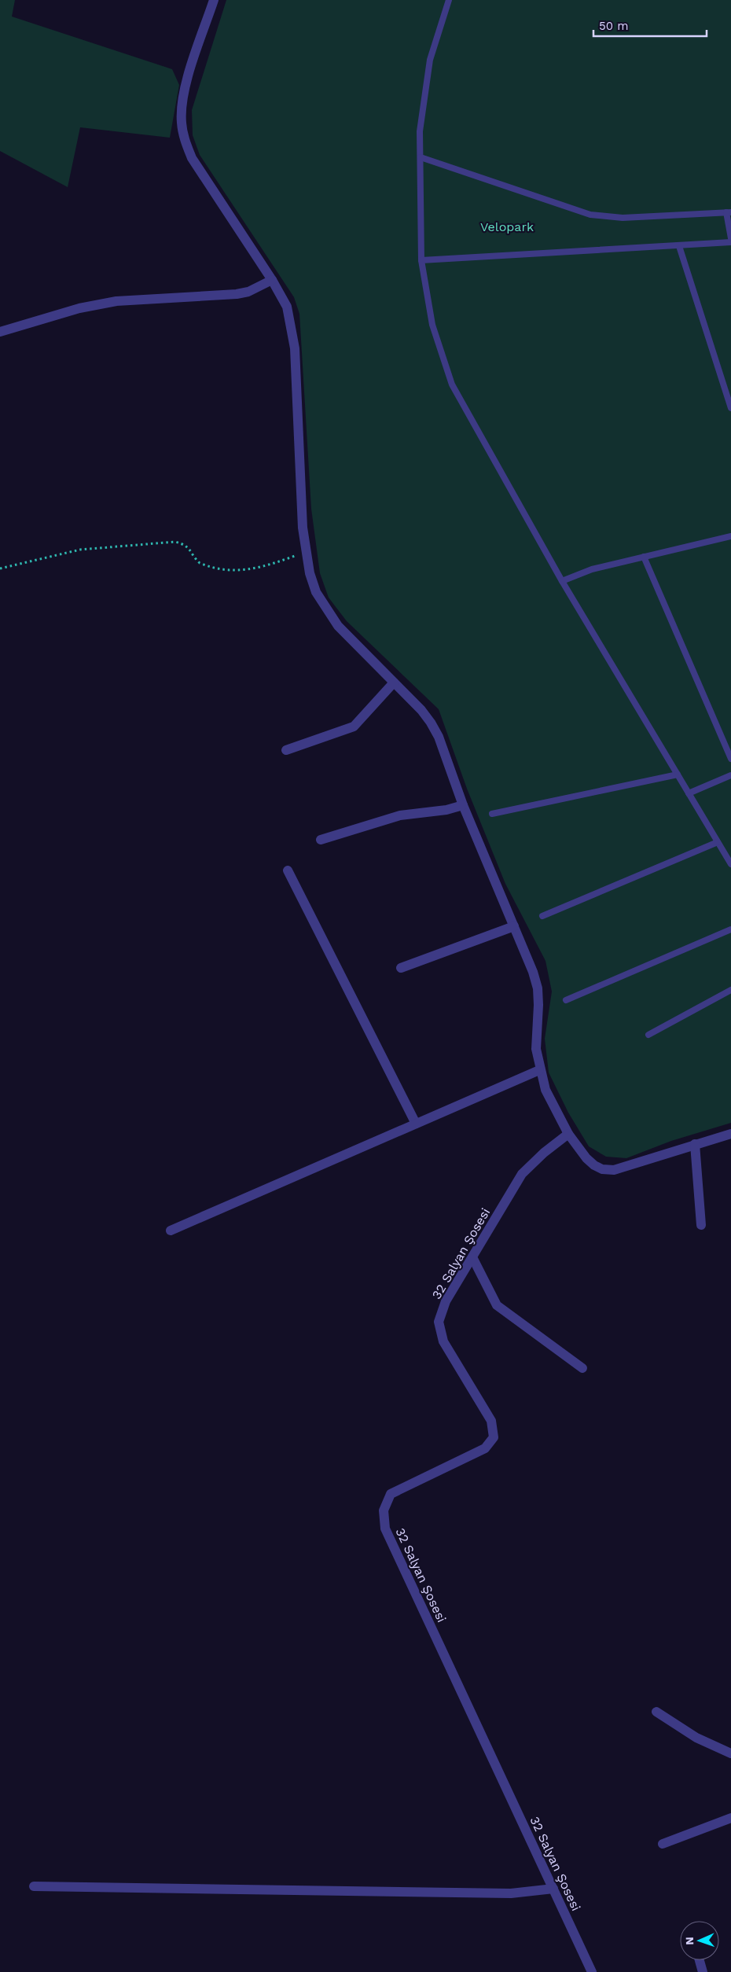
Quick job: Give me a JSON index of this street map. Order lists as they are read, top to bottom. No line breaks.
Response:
{"streets":{"street":["32 Salyan Şosesi"]},"parks":["Velopark"],"scale_bar":"50 m","north":"left"}
